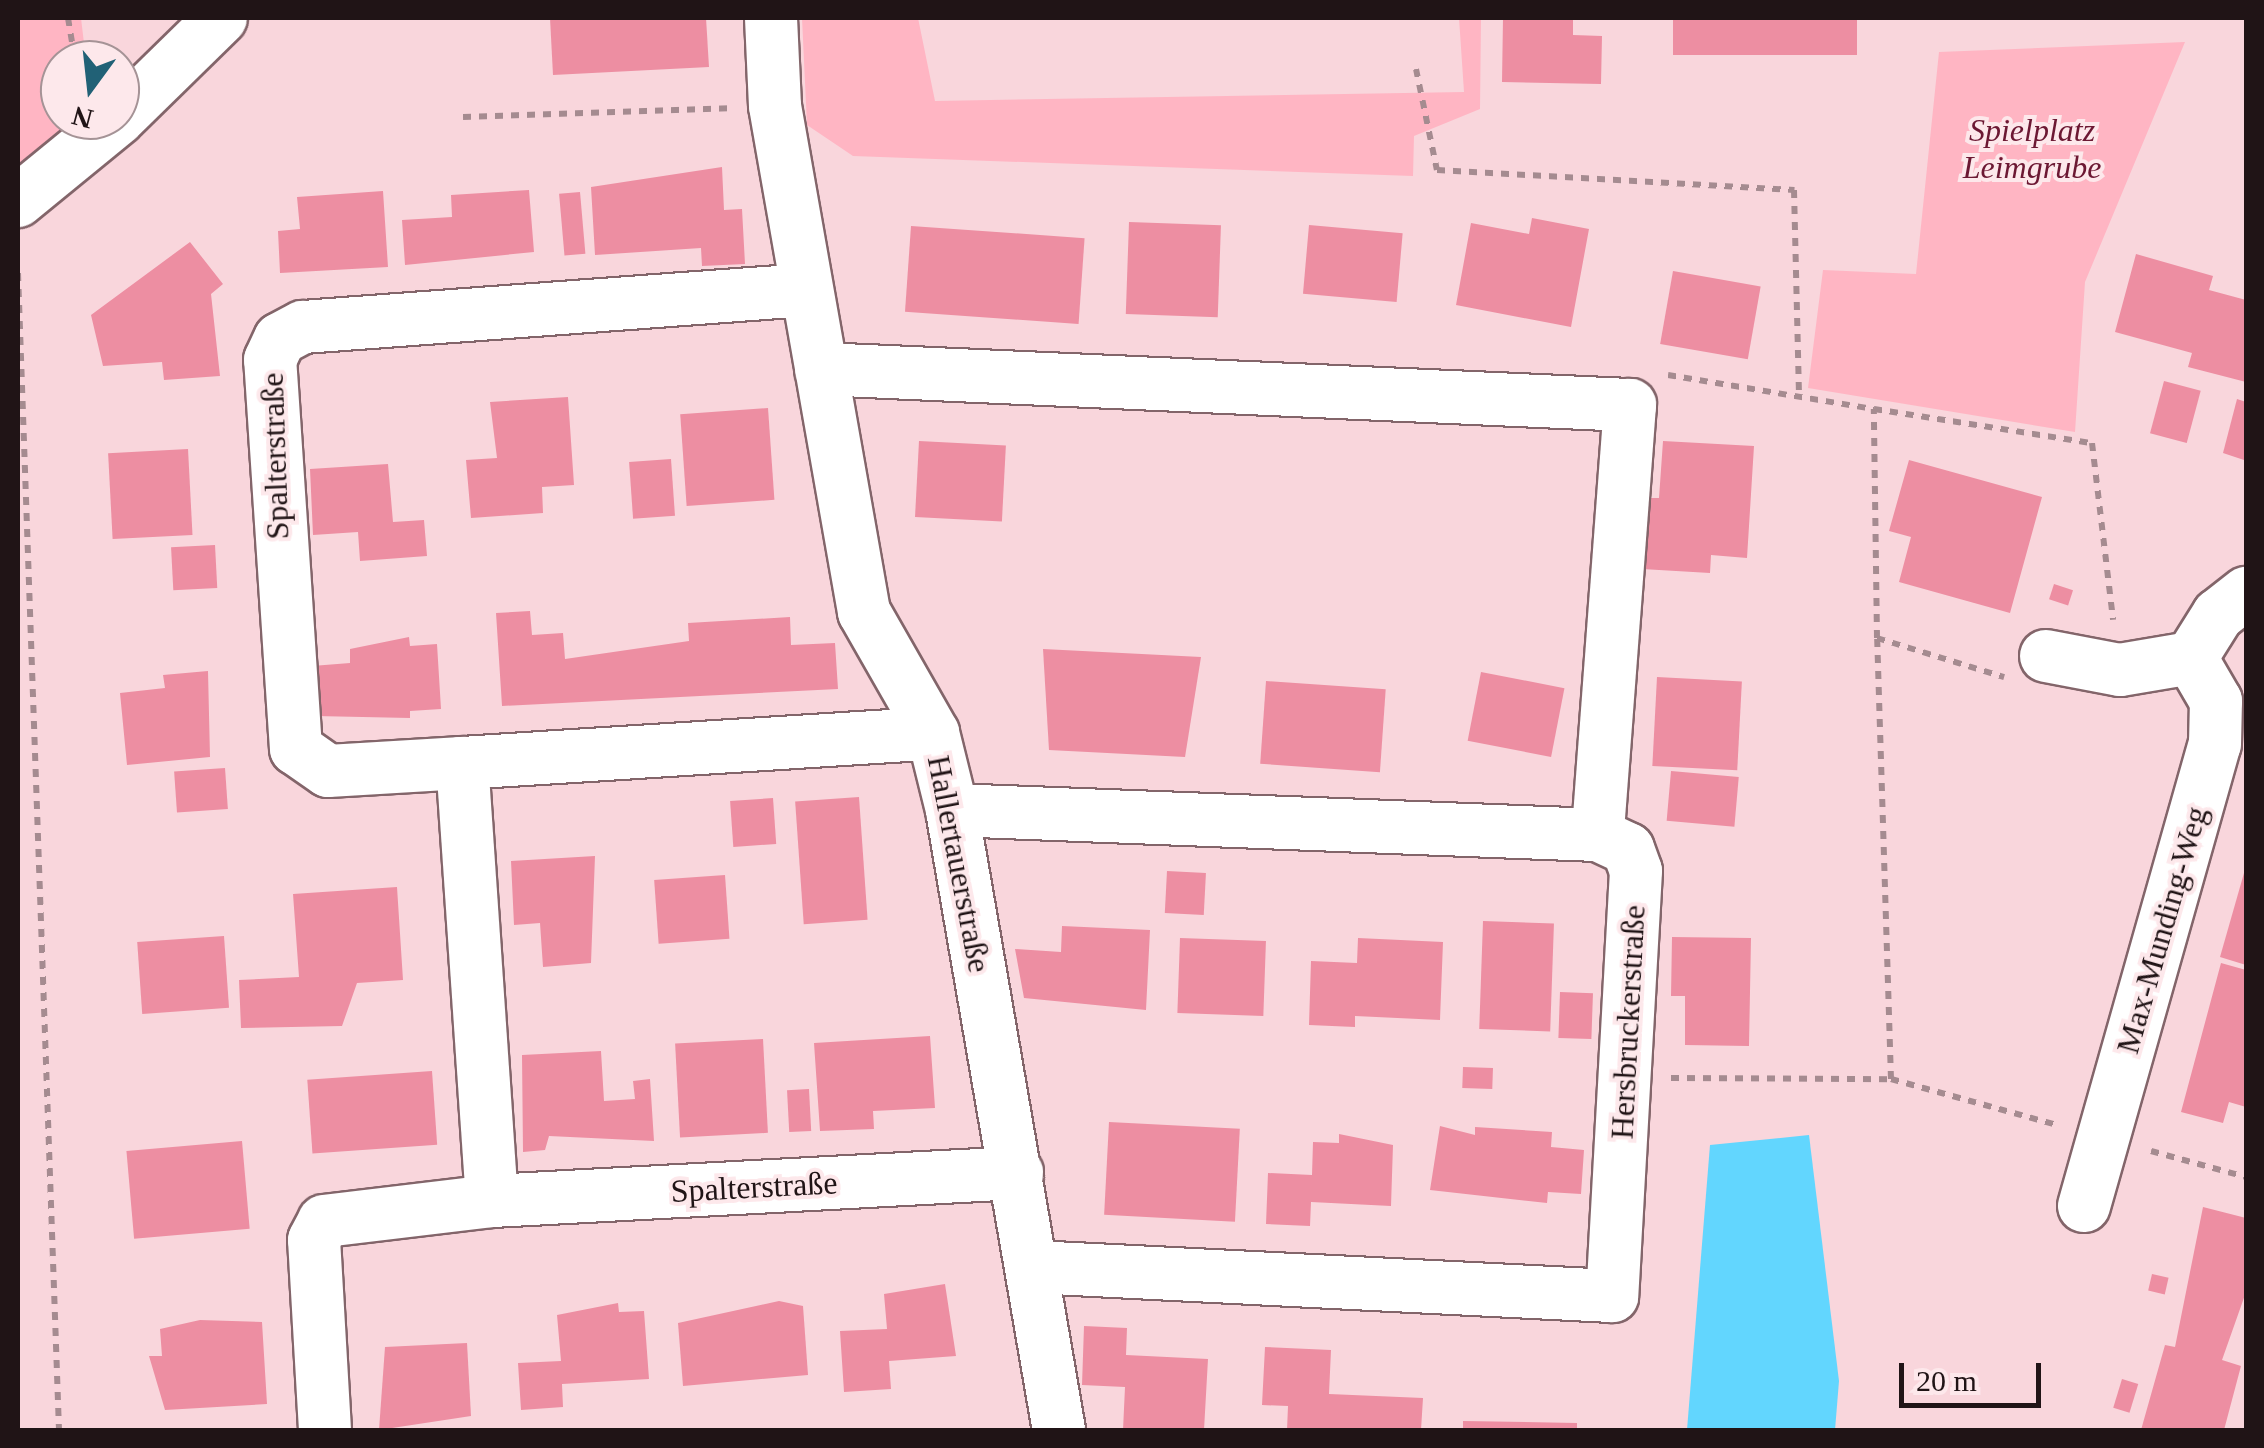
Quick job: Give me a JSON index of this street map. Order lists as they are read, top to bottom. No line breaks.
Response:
{"streets":{"street":["Spalterstraße","Hallertauerstraße","Max-Munding-Weg","Hersbruckerstraße"]},"crossings":[["Spalterstraße","Hallertauerstraße"],["Hallertauerstraße","Hersbruckerstraße"]],"parks":["Spielplatz Leimgrube"],"scale_bar":"20 m","north":"bottom"}
